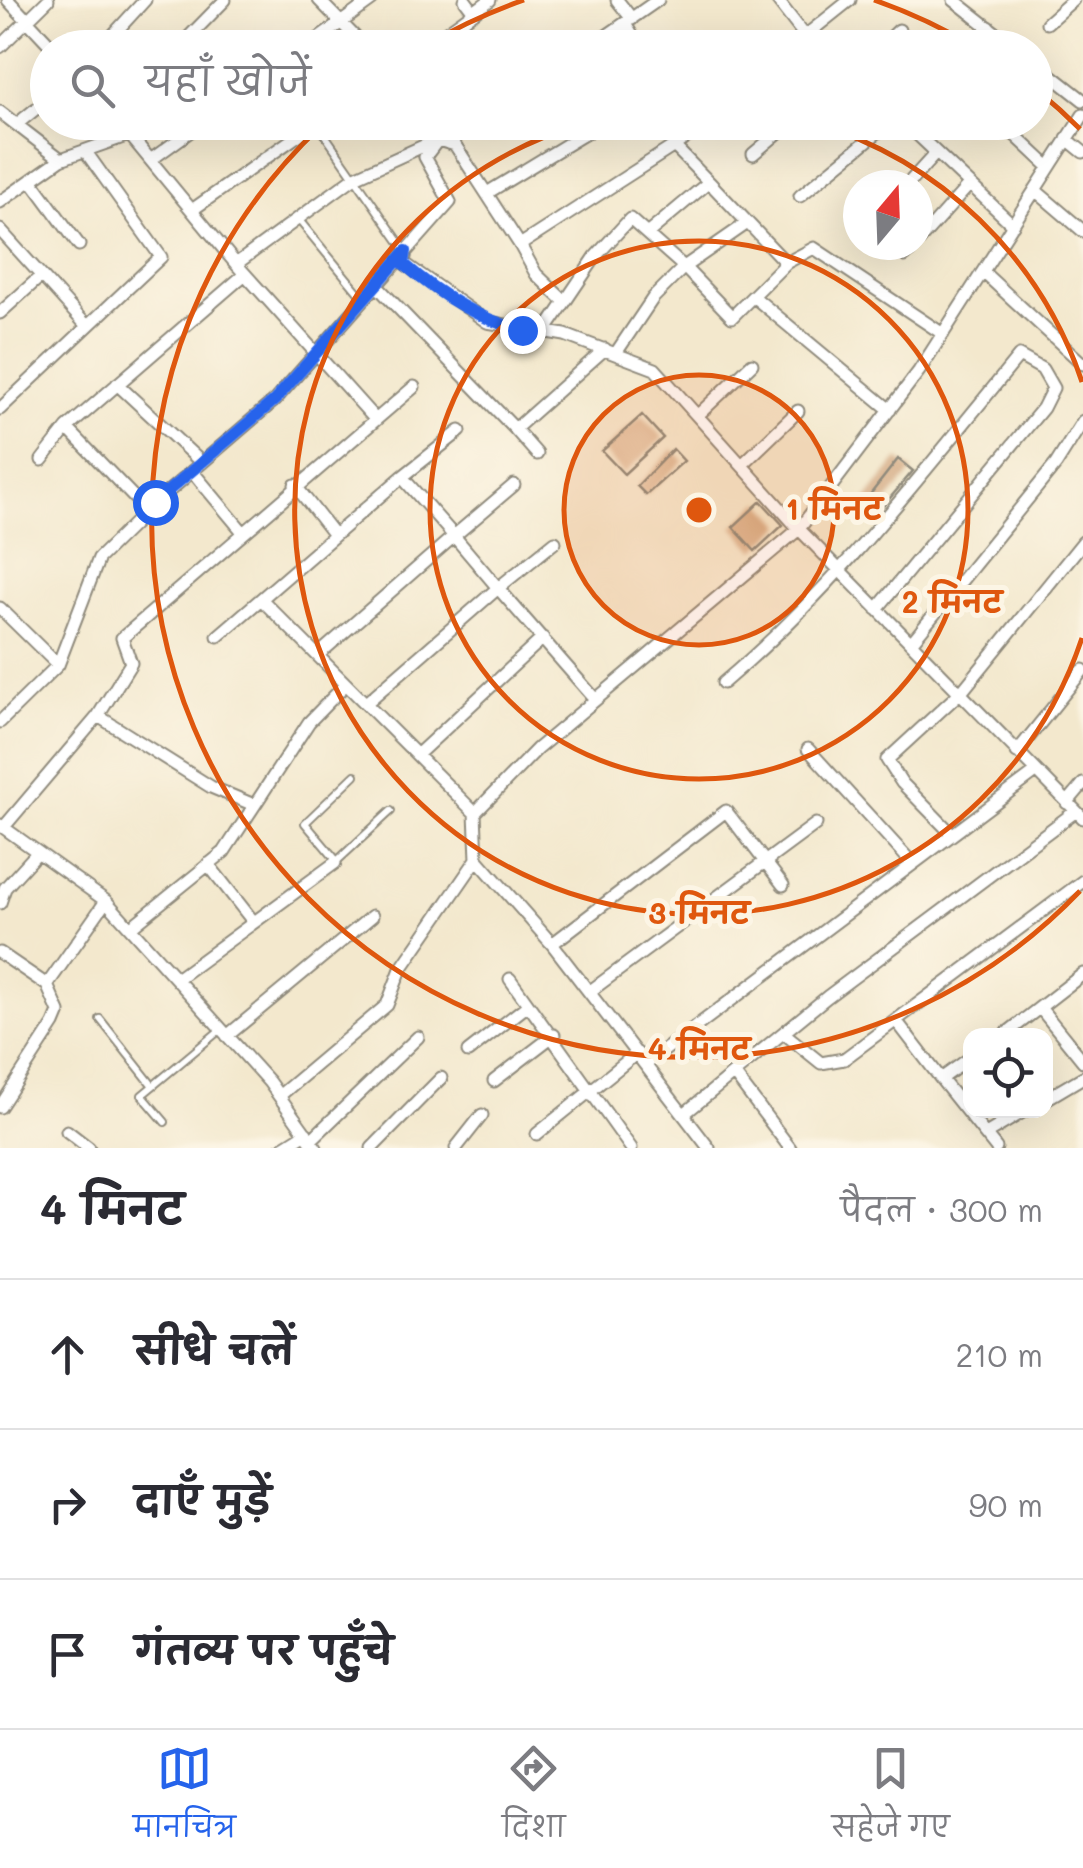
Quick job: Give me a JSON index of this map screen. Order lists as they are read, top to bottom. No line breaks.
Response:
{"north":"top","page":{"search":"यहाँ खोजें","heading":["4 मिनट","पैदल · 300 m"],"list":[["सीधे चलें","210 m"],["दाएँ मुड़ें","90 m"],"गंतव्य पर पहुँचे"],"nav":["मानचित्र","दिशा","सहेजे गए"]},"rings":["1 मिनट","2 मिनट","3 मिनट","4 मिनट"]}
